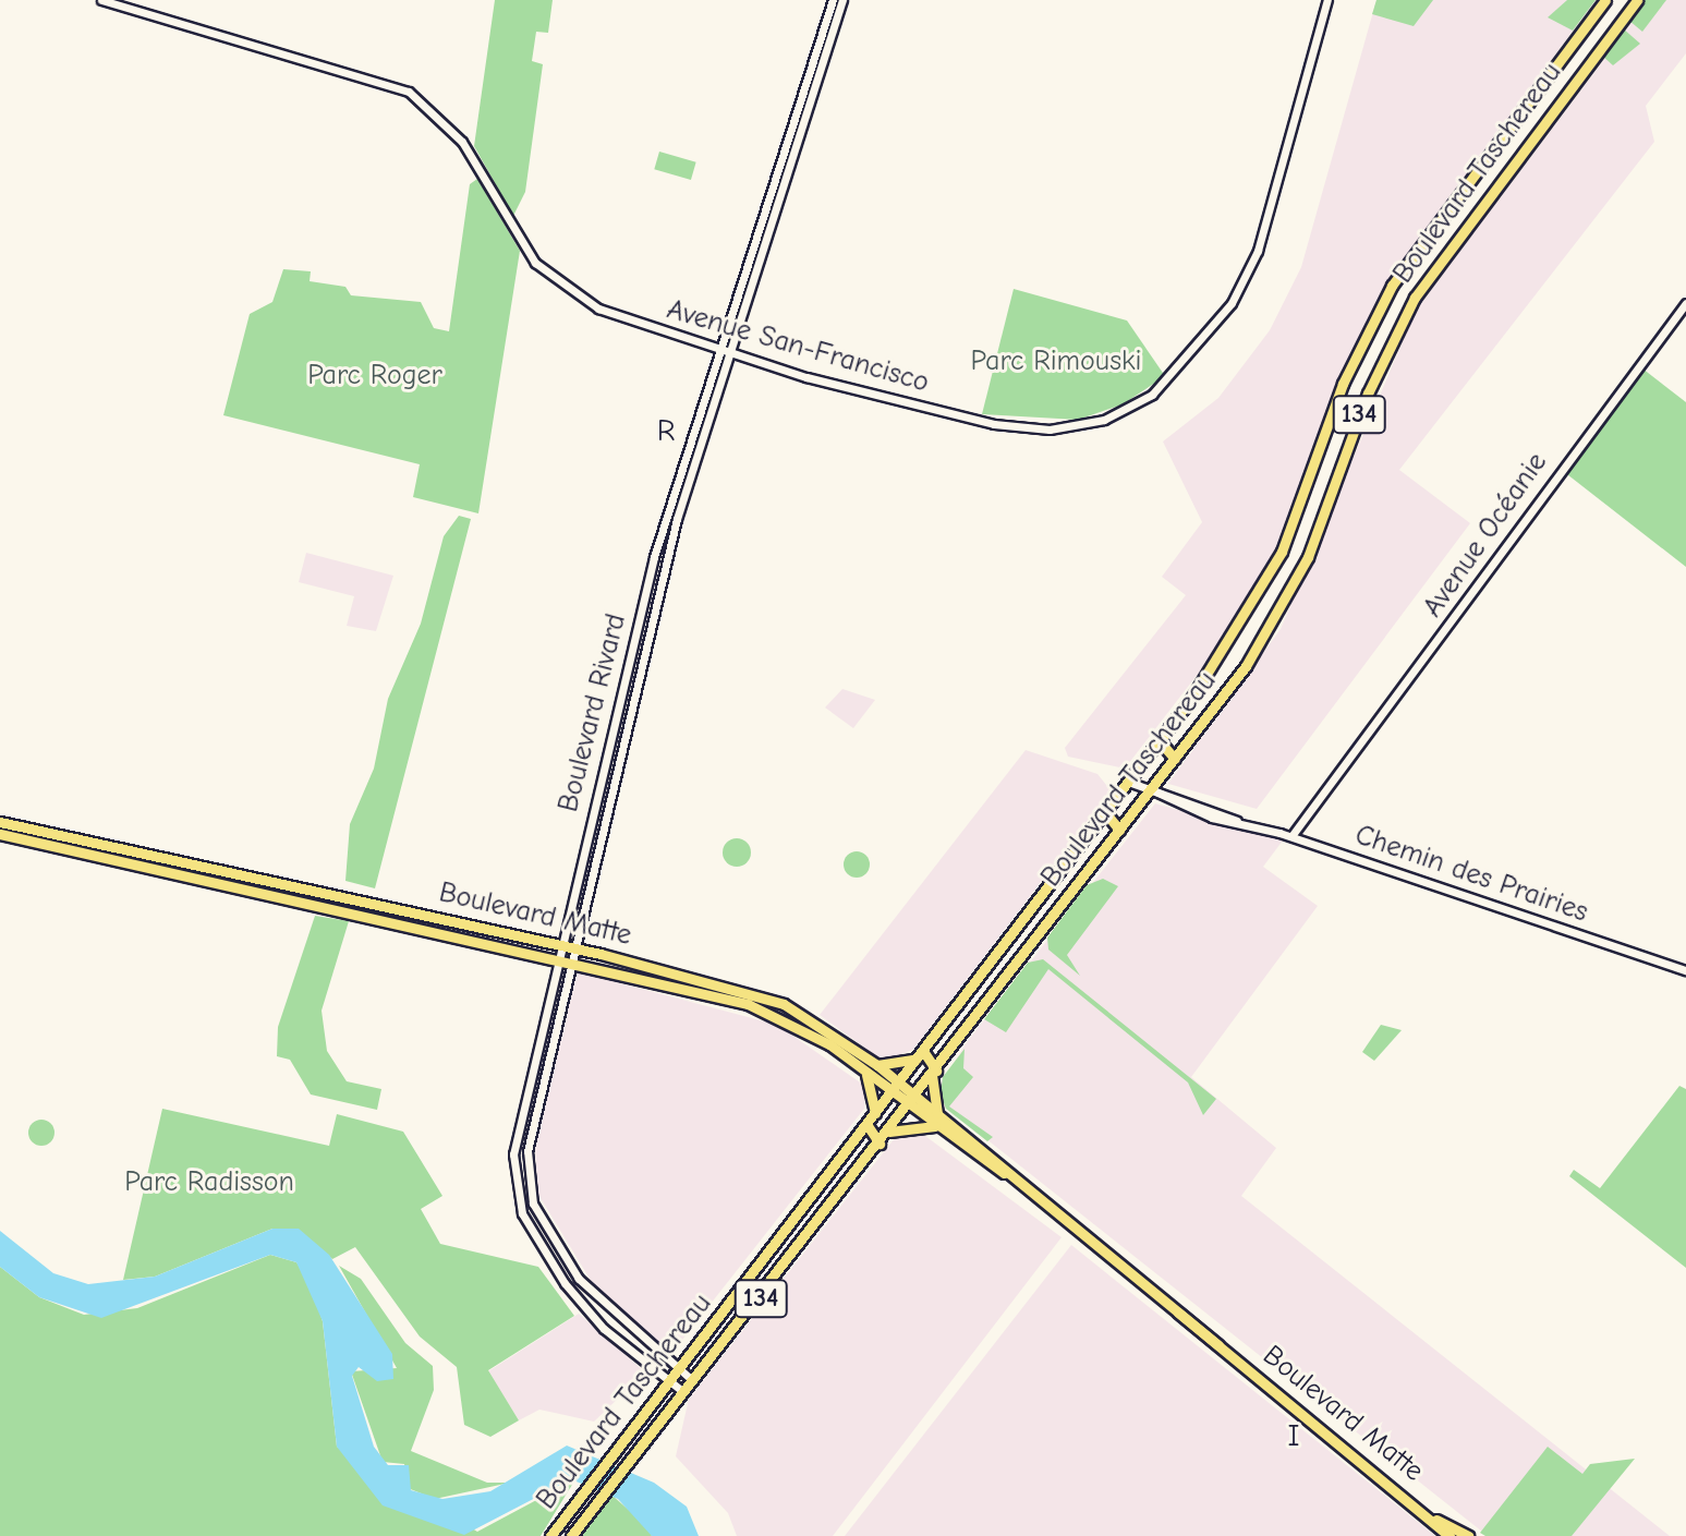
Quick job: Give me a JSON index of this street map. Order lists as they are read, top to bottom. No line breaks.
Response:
{"streets":{"main road":["Boulevard Taschereau","134","Boulevard Matte"],"street":["Avenue San-Francisco","Avenue Océanie","Boulevard Rivard","Chemin des Prairies"]},"crossings":[["Boulevard Taschereau","Boulevard Rivard"],["Boulevard Taschereau","Chemin des Prairies"],["Boulevard Taschereau","Boulevard Matte"],["Avenue San-Francisco","Boulevard Rivard"],["Avenue Océanie","Chemin des Prairies"],["Boulevard Rivard","Boulevard Matte"]],"districts":["R","I"],"parks":["Parc Rimouski","Parc Roger","Parc Radisson"]}
